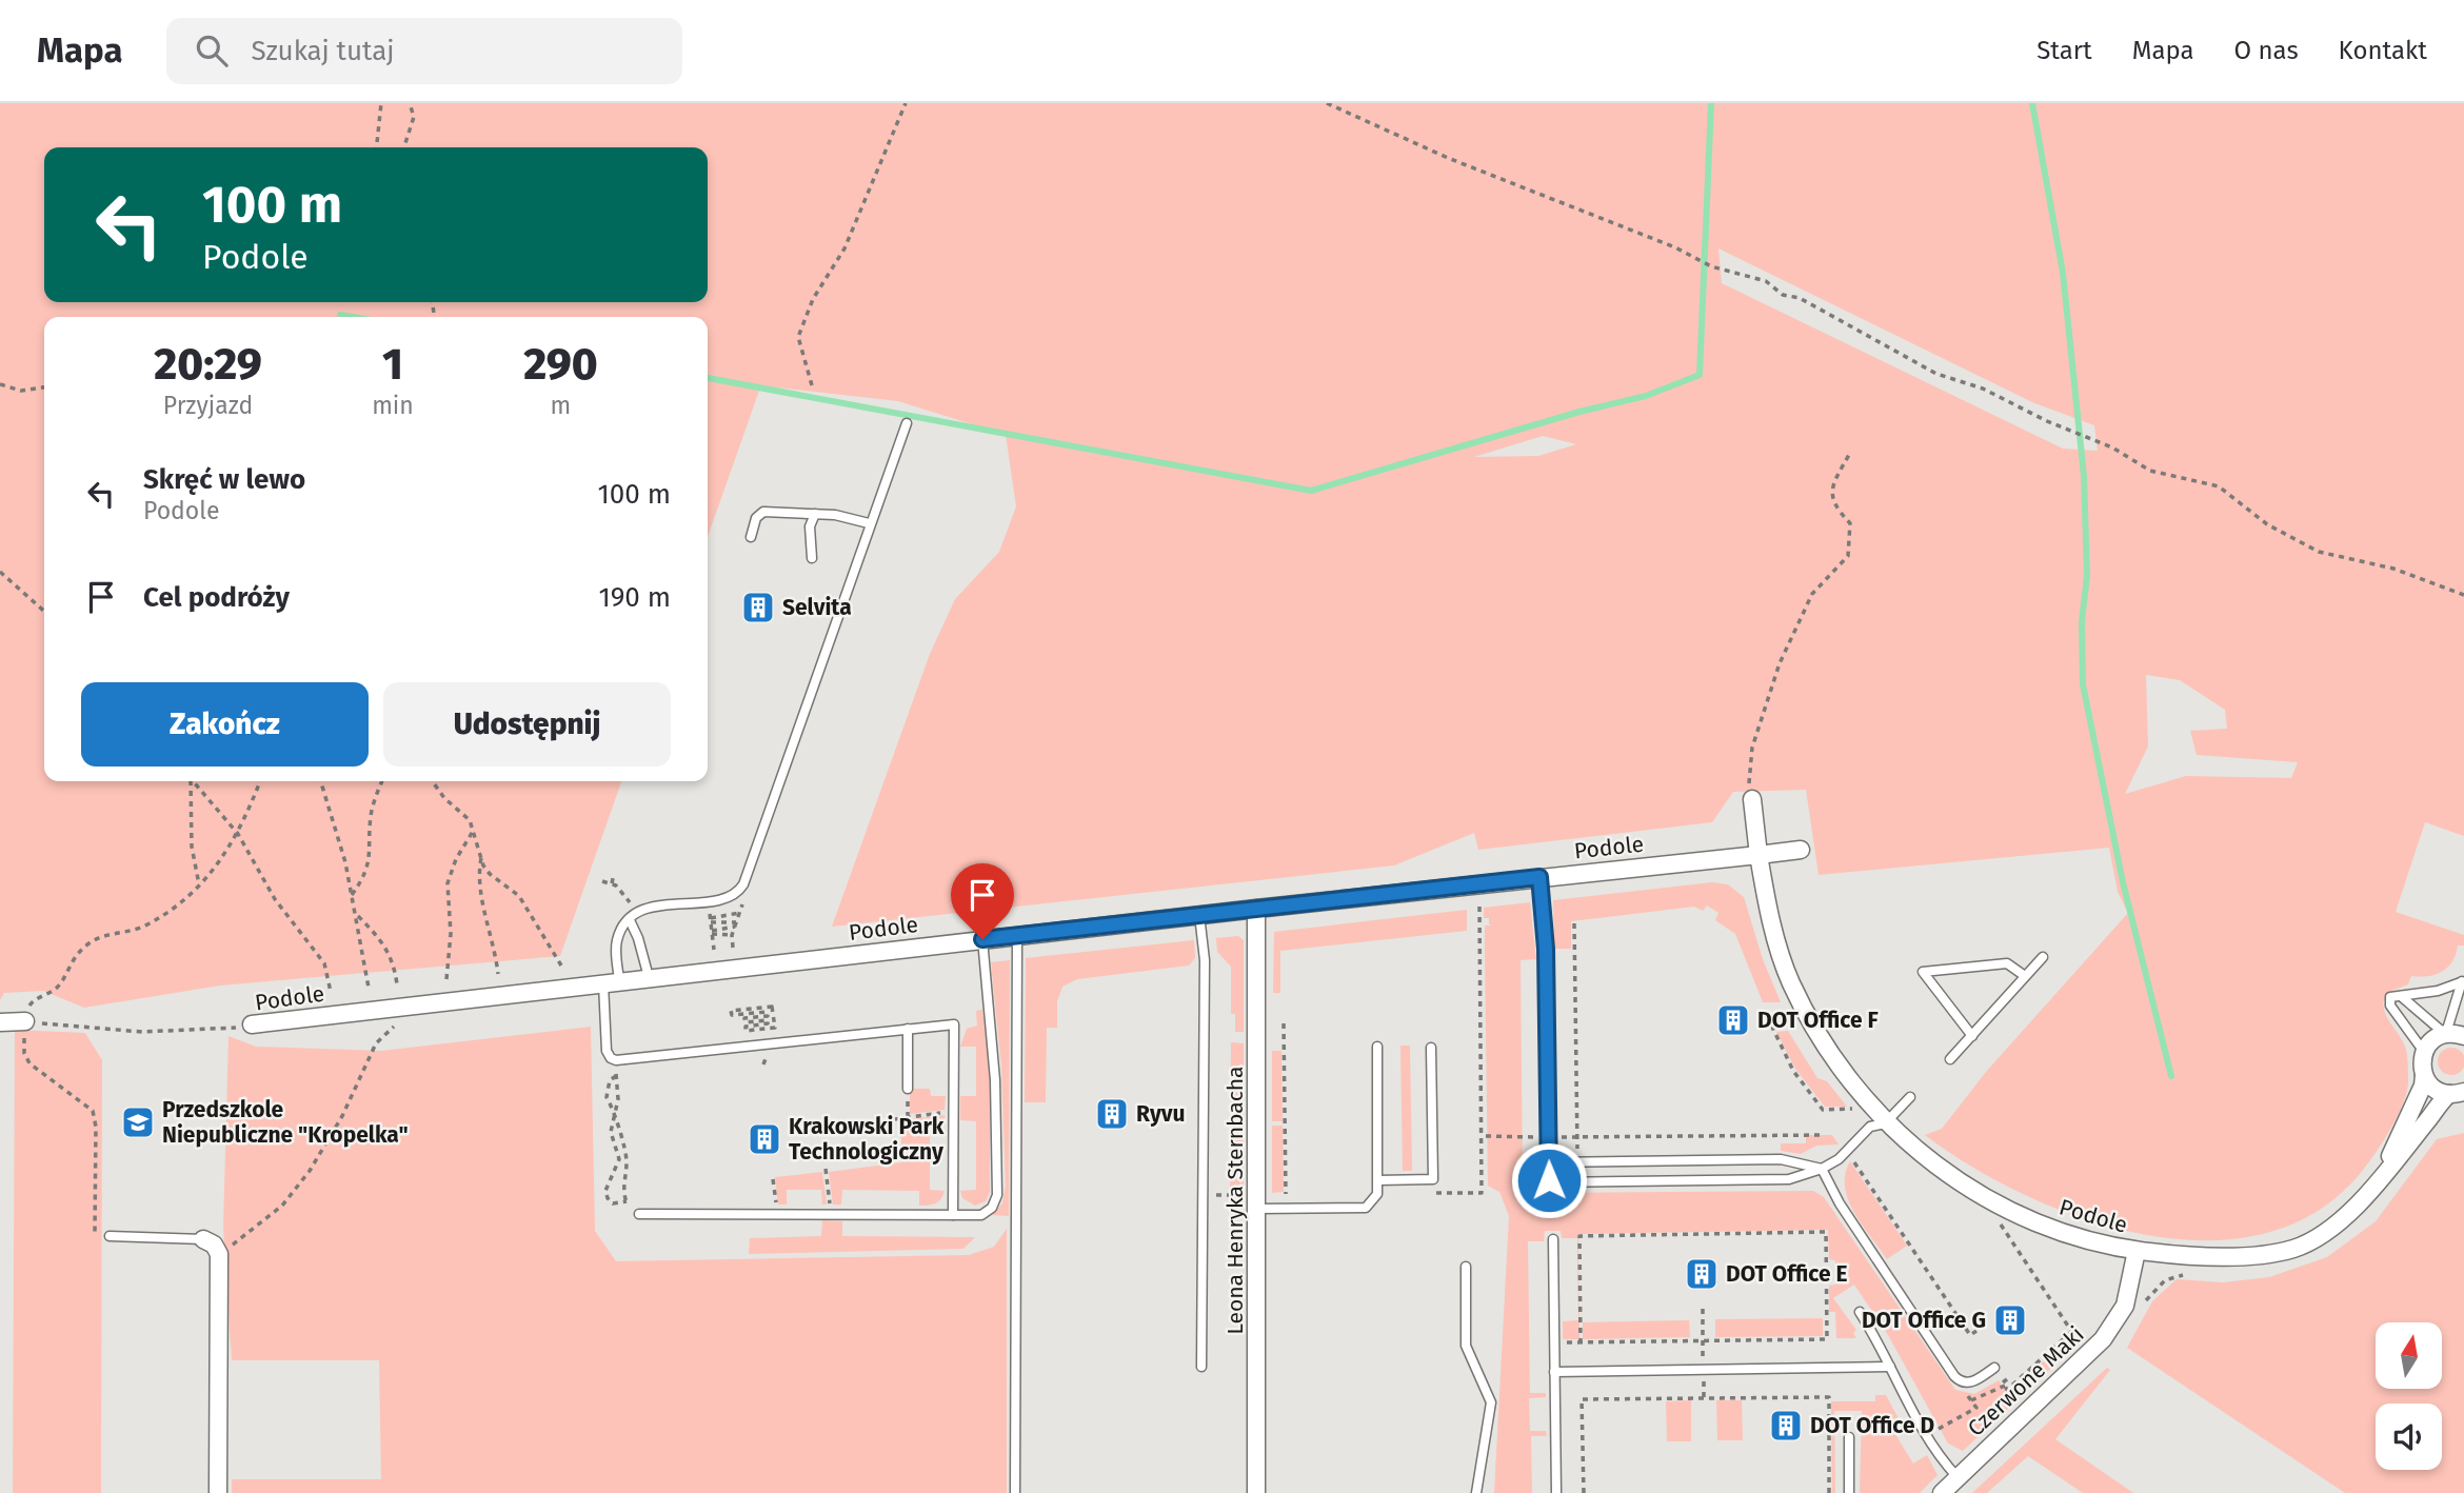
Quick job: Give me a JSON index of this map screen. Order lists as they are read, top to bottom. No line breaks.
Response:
{"streets":{"street":["Podole","Leona Henryka Sternbacha","Czerwone Maki"]},"crossings":[["Podole","Leona Henryka Sternbacha"],["Podole","Czerwone Maki"]],"places":{"building":["Selvita","DOT Office F","Ryvu","Krakowski Park Technologiczny","DOT Office E","DOT Office G","DOT Office D"],"school or university":["Przedszkole Niepubliczne \"Kropelka\""]},"north":"top","page":{"header":"Mapa","search":"Szukaj tutaj","nav":["Start","Mapa","O nas","Kontakt"],"turn":["100 m","Podole"],"eta":["20:29","Przyjazd","1","min","290","m"],"list":[{"name":"Skręć w lewo","note":"Podole","value":"100 m"},{"name":"Cel podróży","value":"190 m"}],"buttons":["Zakończ","Udostępnij"]}}
